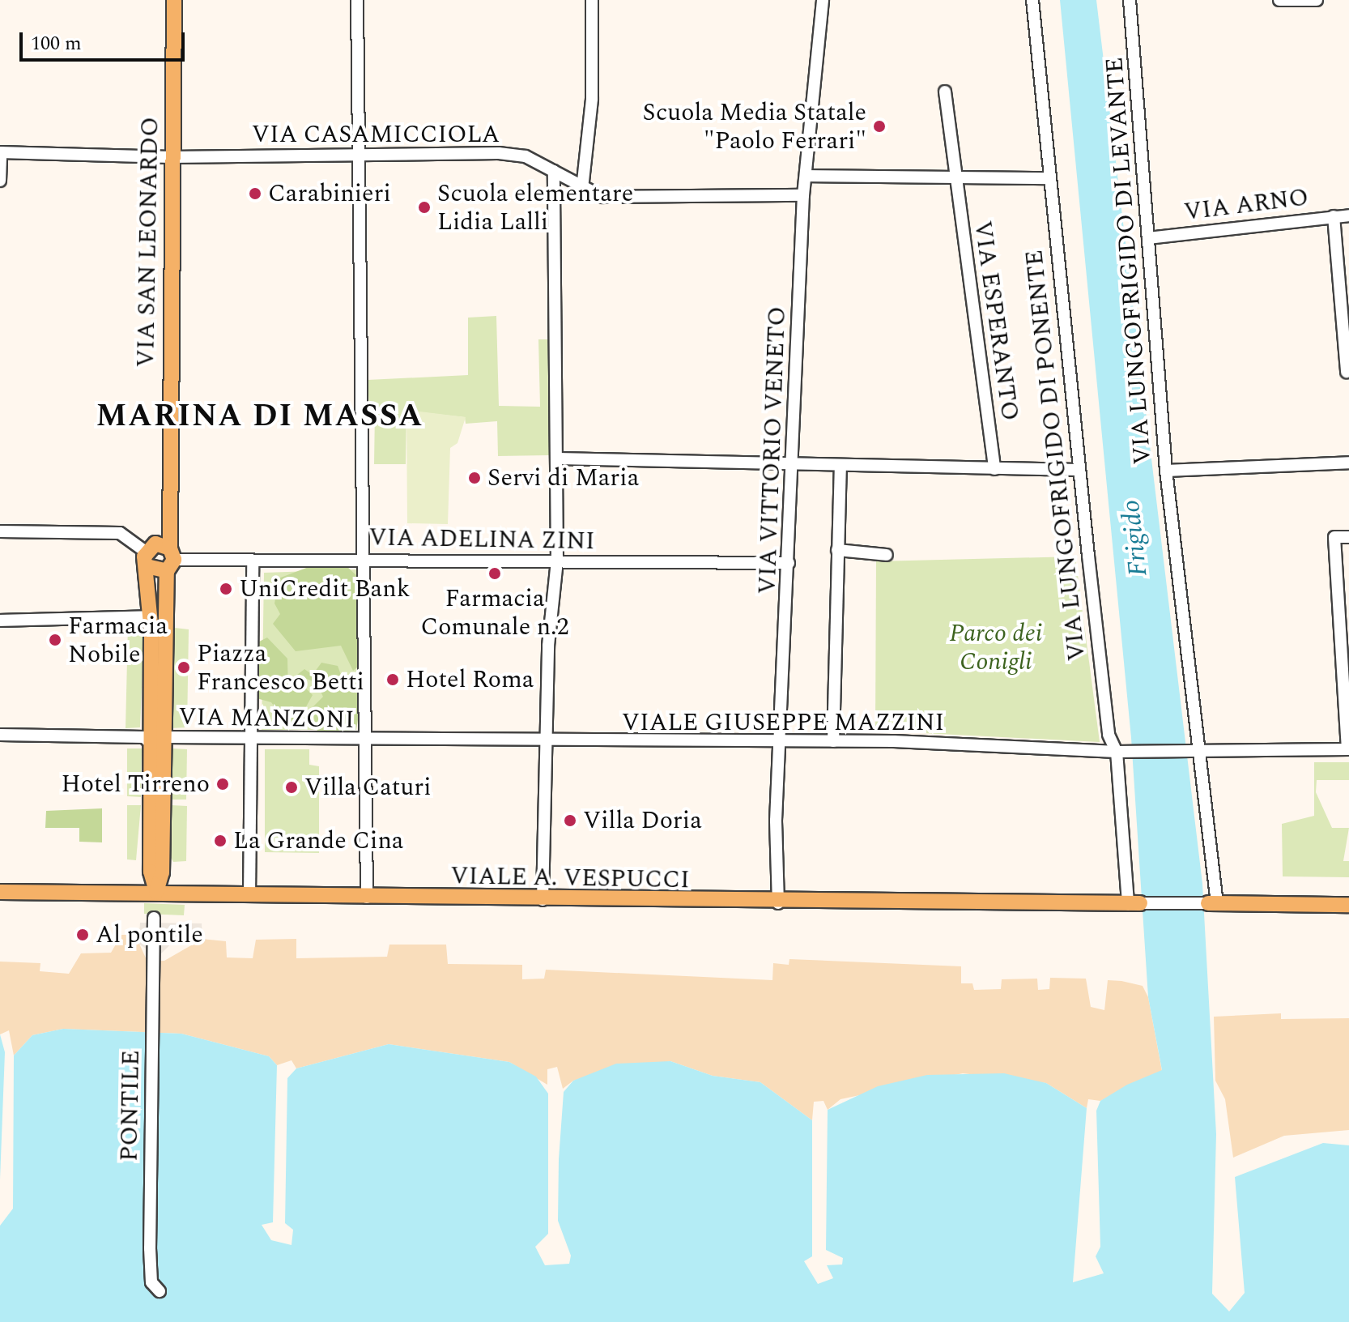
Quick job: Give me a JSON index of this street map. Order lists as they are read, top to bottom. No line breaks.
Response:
{"streets":{"main road":["VIA SAN LEONARDO","VIALE A. VESPUCCI"],"street":["VIA CASAMICCIOLA","VIA ARNO","VIA LUNGOFRIGIDO DI LEVANTE","VIA ESPERANTO","VIA VITTORIO VENETO","VIA LUNGOFRIGIDO DI PONENTE","VIA ADELINA ZINI","VIA MANZONI","VIALE GIUSEPPE MAZZINI","PONTILE"]},"crossings":[["VIA CASAMICCIOLA","VIA SAN LEONARDO"],["VIA CASAMICCIOLA","VIA VITTORIO VENETO"],["VIA ARNO","VIA LUNGOFRIGIDO DI LEVANTE"],["VIA SAN LEONARDO","VIA ADELINA ZINI"],["VIA LUNGOFRIGIDO DI LEVANTE","VIALE GIUSEPPE MAZZINI"],["VIA VITTORIO VENETO","VIA ADELINA ZINI"],["VIA VITTORIO VENETO","VIALE GIUSEPPE MAZZINI"],["VIA VITTORIO VENETO","VIALE A. VESPUCCI"],["VIA LUNGOFRIGIDO DI PONENTE","VIALE GIUSEPPE MAZZINI"],["VIA LUNGOFRIGIDO DI PONENTE","VIALE A. VESPUCCI"],["VIA MANZONI","VIALE GIUSEPPE MAZZINI"]],"districts":["MARINA DI MASSA"],"water":["Frigido"],"parks":["Parco dei Conigli"],"places":["Scuola Media Statale \"Paolo Ferrari\"","Carabinieri","Scuola elementare Lidia Lalli","Servi di Maria","Farmacia Comunale n.2","UniCredit Bank","Farmacia Nobile","Piazza Francesco Betti","Hotel Roma","Hotel Tirreno","Villa Caturi","Villa Doria","La Grande Cina","Al pontile"],"scale_bar":"100 m"}
